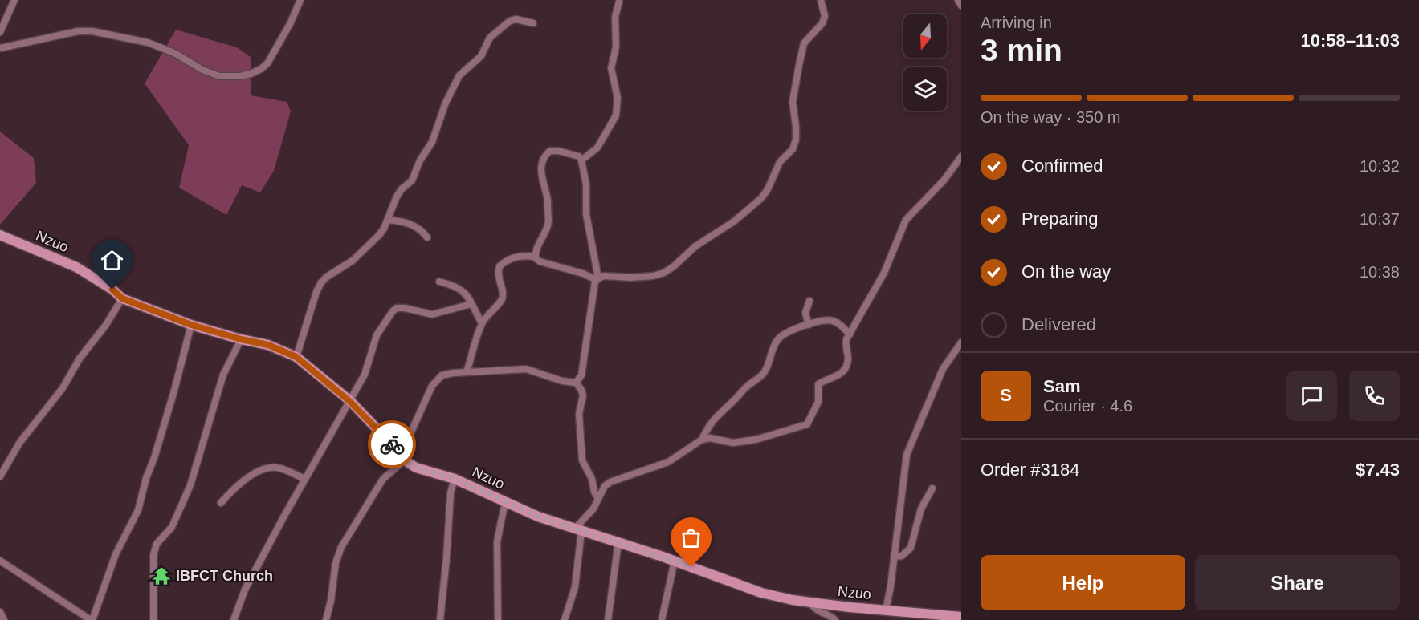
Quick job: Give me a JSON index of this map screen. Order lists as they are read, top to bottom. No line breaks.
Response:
{"streets":{"street":["Nzuo"]},"places":{"temple":["IBFCT Church"]},"north":"bottom","page":{"heading":["3 min","Arriving in","10:58–11:03"],"panel":["Sam","Courier · 4.6","Order #3184","$7.43"],"bar":"On the way · 350 m","list":[["Confirmed","10:32"],["Preparing","10:37"],["On the way","10:38"],"Delivered"],"round":"S","buttons":["Help","Share"]}}
